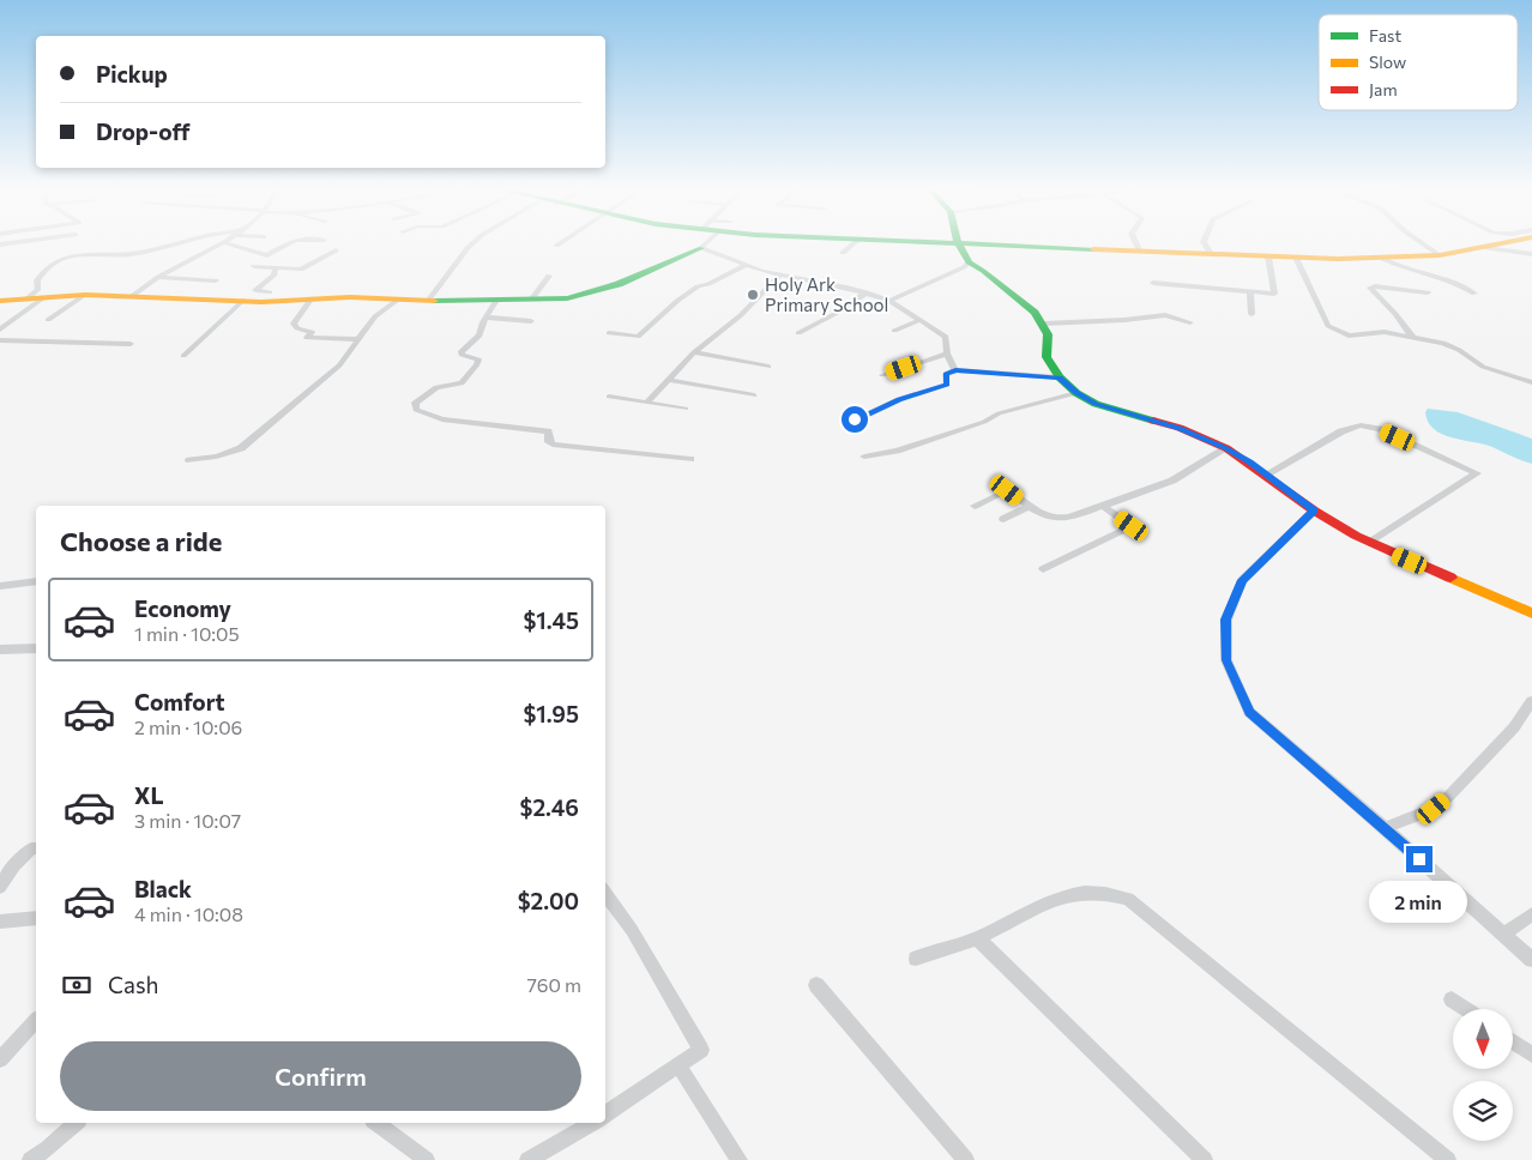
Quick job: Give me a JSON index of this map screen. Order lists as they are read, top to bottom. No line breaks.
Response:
{"places":["Holy Ark Primary School"],"legend":["Fast","Slow","Jam"],"north":"bottom","page":{"banner":["Pickup","Drop-off"],"heading":"Choose a ride","list":[{"name":"Economy","note":"1 min · 10:05","value":"$1.45"},{"name":"Comfort","note":"2 min · 10:06","value":"$1.95"},{"name":"XL","note":"3 min · 10:07","value":"$2.46"},{"name":"Black","note":"4 min · 10:08","value":"$2.00"}],"bubble":"2 min","pay":["Cash","760 m"],"buttons":"Confirm"}}
